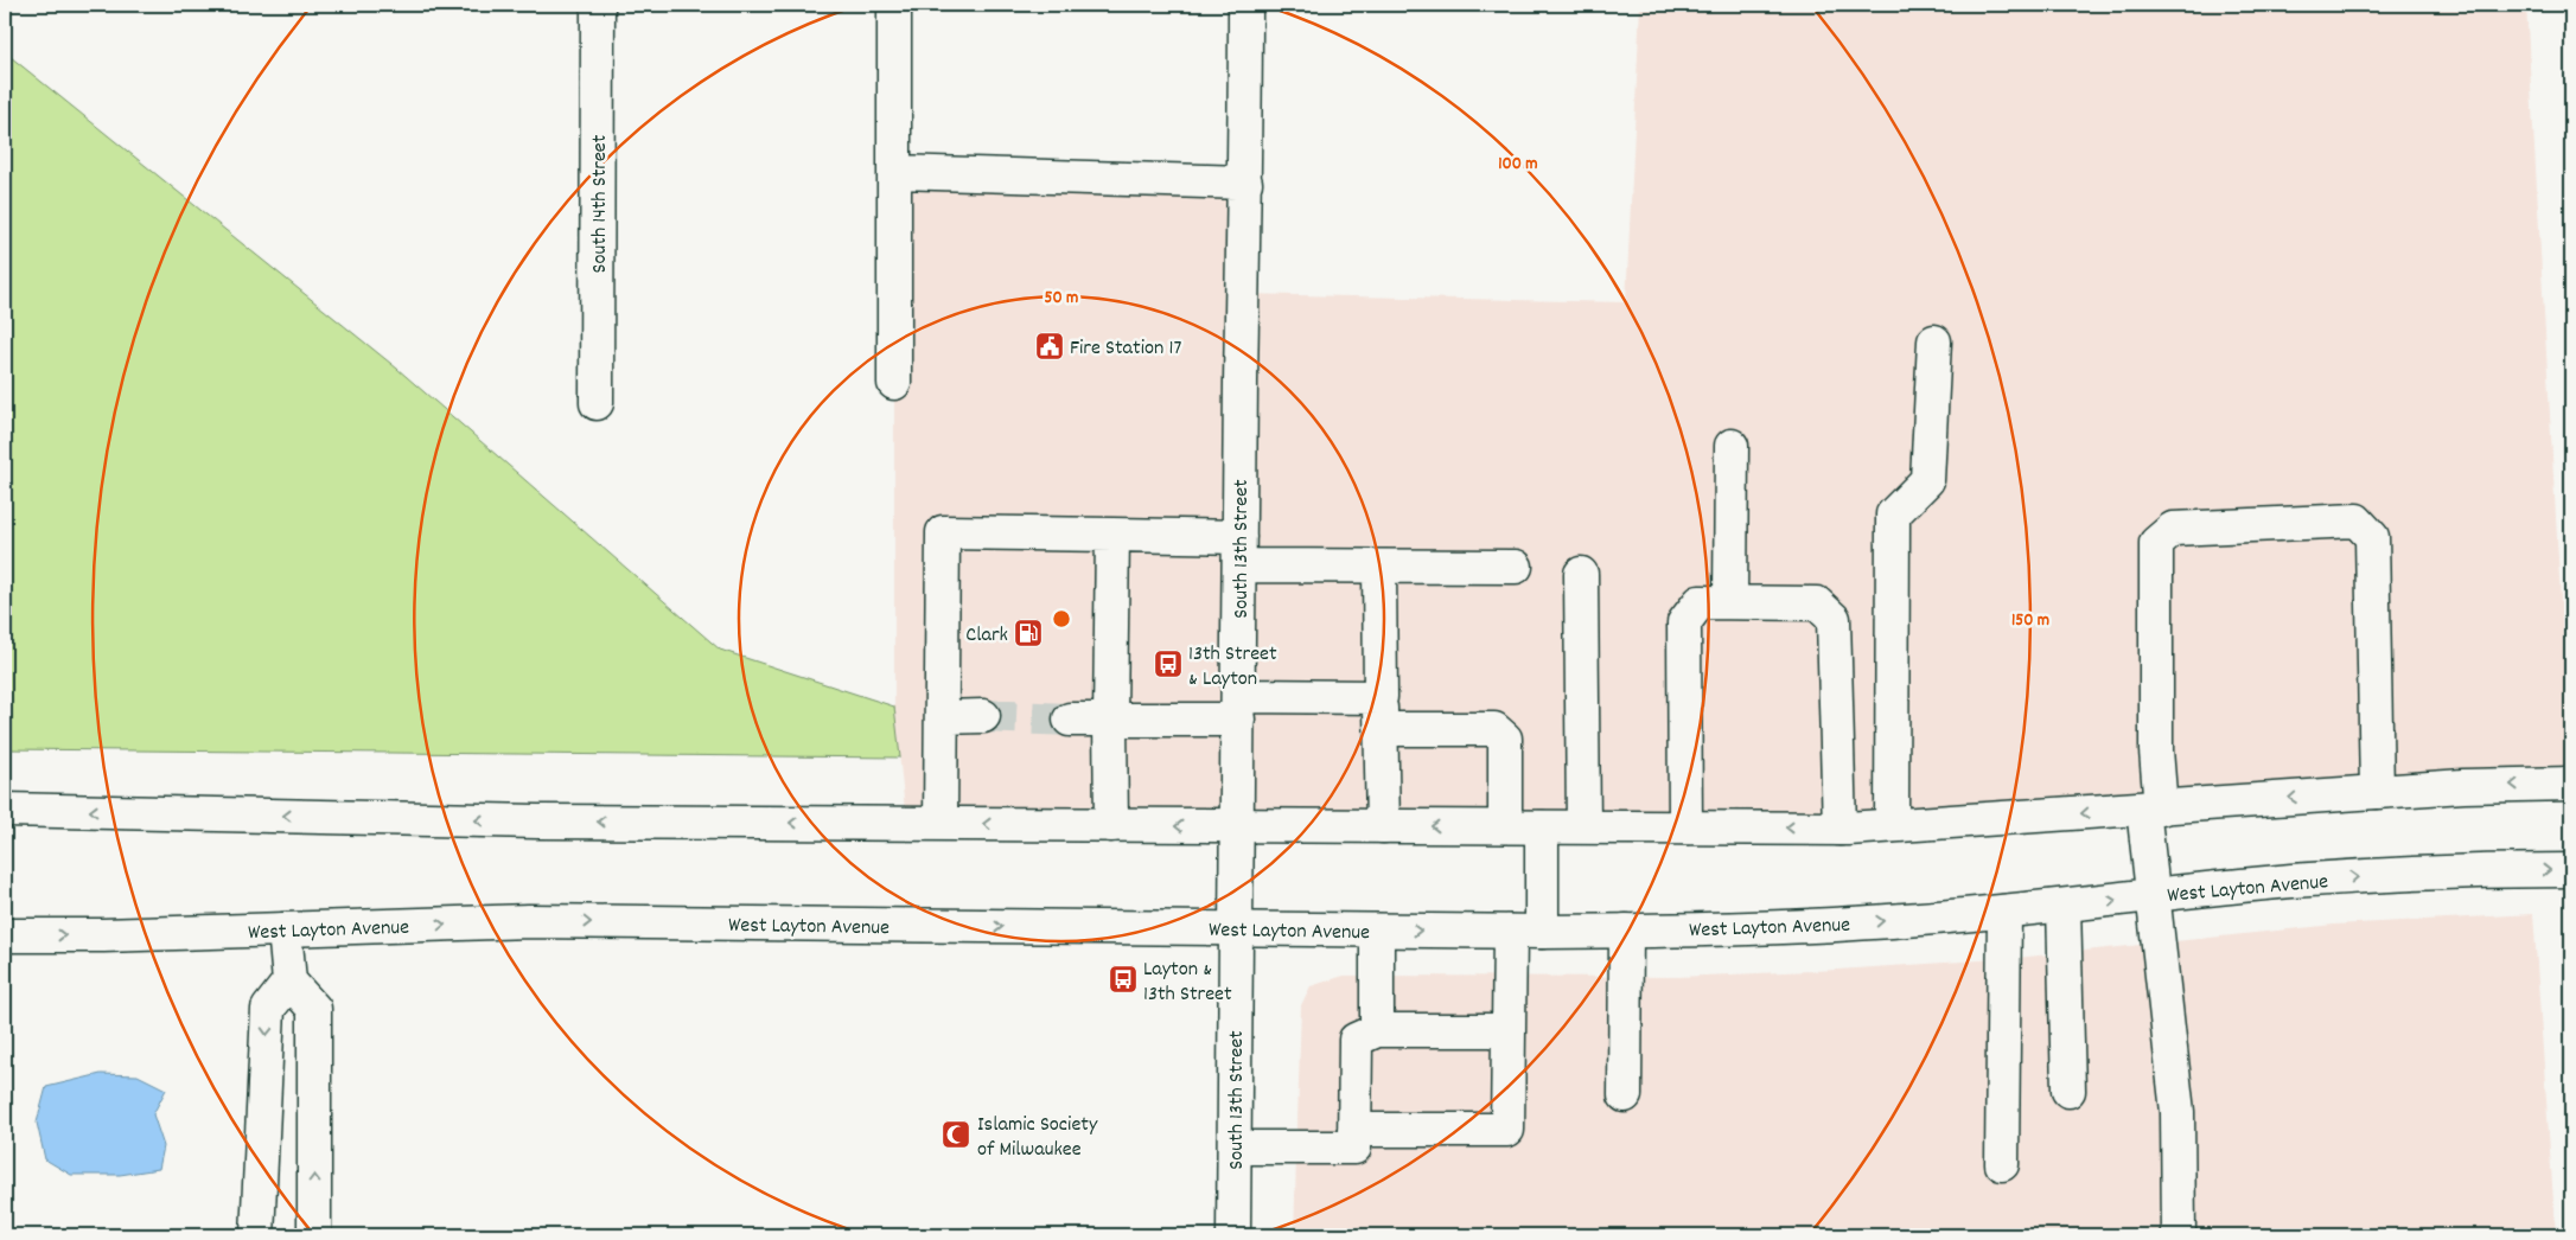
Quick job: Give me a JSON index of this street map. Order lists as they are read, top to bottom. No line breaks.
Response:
{"streets":{"main road":["South 14th Street","South 13th Street","West Layton Avenue"]},"crossings":[["South 13th Street","West Layton Avenue"]],"places":{"public building":["Fire Station 17"],"fuel station":["Clark"],"bus stop":["13th Street & Layton","Layton & 13th Street"],"mosque":["Islamic Society of Milwaukee"]},"rings":["100 m","50 m","150 m"]}
